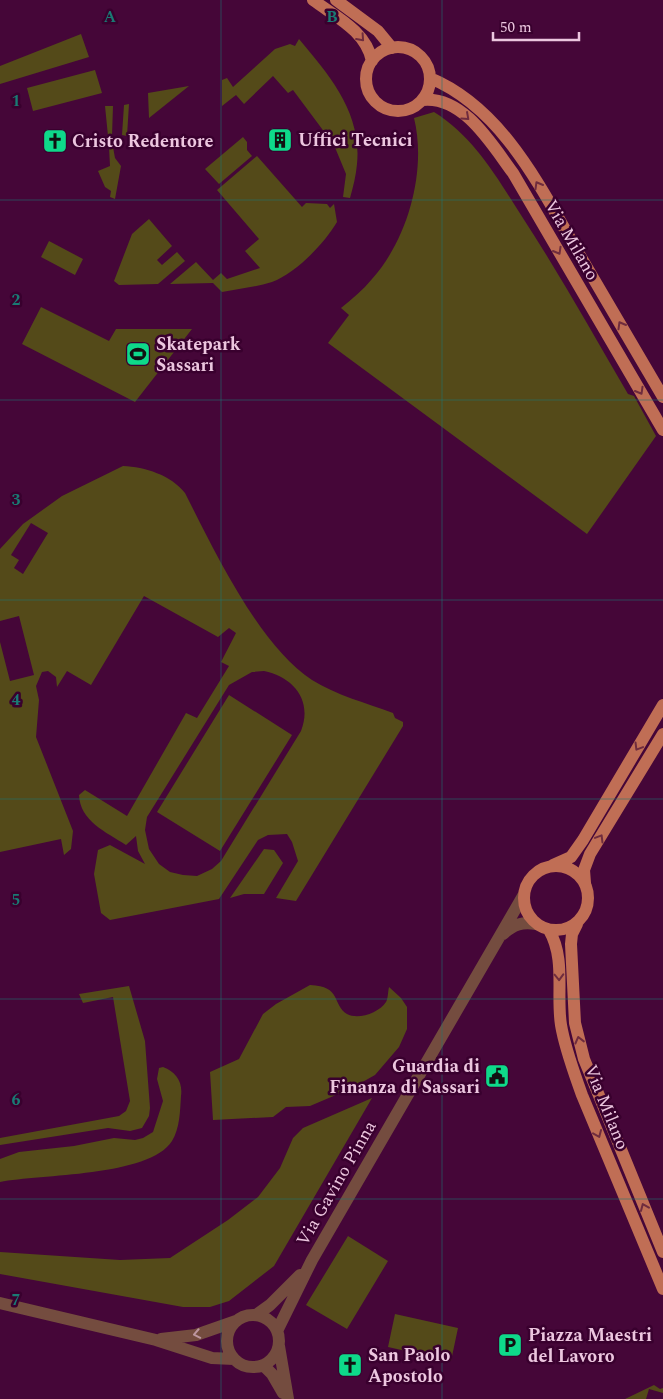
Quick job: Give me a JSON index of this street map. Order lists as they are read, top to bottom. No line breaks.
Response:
{"streets":{"main road":["Via Milano"],"street":["Via Gavino Pinna"]},"crossings":[["Via Milano","Via Gavino Pinna"]],"places":{"building":["Uffici Tecnici"],"church":["Cristo Redentore","San Paolo Apostolo"],"sports":["Skatepark Sassari"],"public building":["Guardia di Finanza di Sassari"],"parking":["Piazza Maestri del Lavoro"]},"scale_bar":"50 m","grid":{"columns":["A","B"],"rows":["1","2","3","4","5","6","7"]}}
